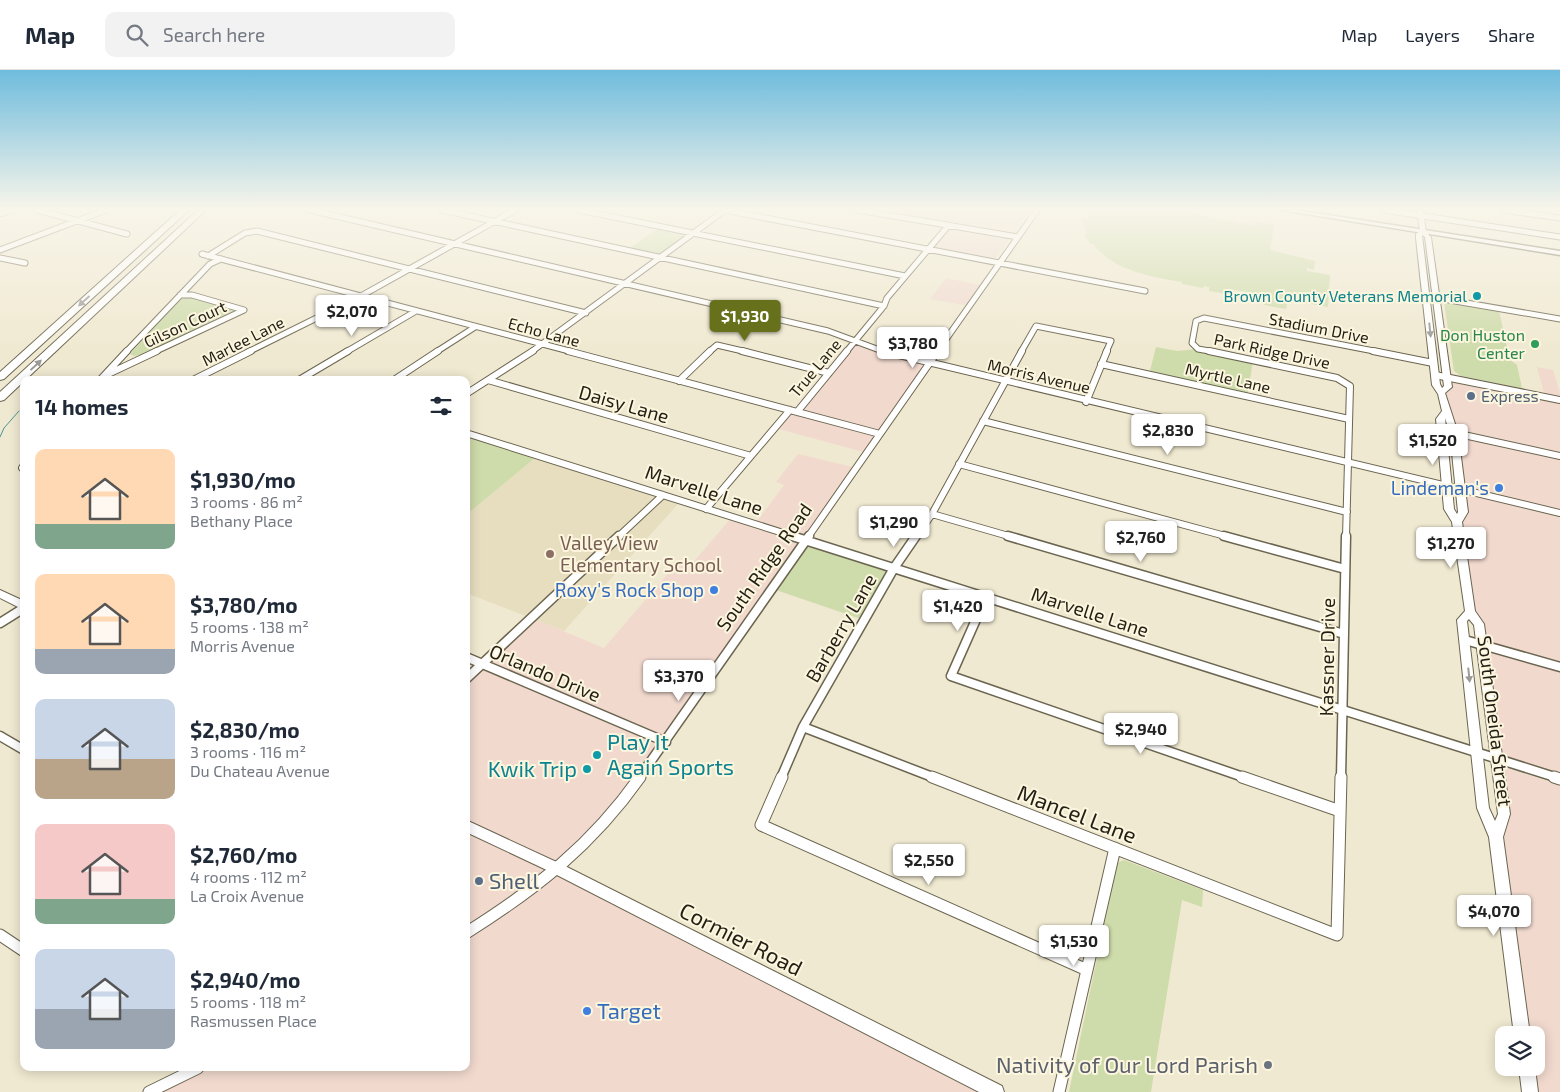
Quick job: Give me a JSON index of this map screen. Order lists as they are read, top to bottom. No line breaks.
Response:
{"streets":{"street":["Gilson Court","Stadium Drive","Echo Lane","Marlee Lane","Park Ridge Drive","True Lane","Morris Avenue","Myrtle Lane","Daisy Lane","Marvelle Lane","South Ridge Road","Barberry Lane","Kassner Drive","Orlando Drive","South Oneida Street","Mancel Lane","Cormier Road"]},"crossings":[["Stadium Drive","Park Ridge Drive"],["Stadium Drive","South Oneida Street"],["Echo Lane","Marlee Lane"],["Echo Lane","True Lane"],["Echo Lane","South Ridge Road"],["Park Ridge Drive","Kassner Drive"],["True Lane","Morris Avenue"],["True Lane","Daisy Lane"],["True Lane","Marvelle Lane"],["Morris Avenue","South Ridge Road"],["Morris Avenue","Barberry Lane"],["Morris Avenue","Kassner Drive"],["Morris Avenue","South Oneida Street"],["Myrtle Lane","Barberry Lane"],["Myrtle Lane","Kassner Drive"],["Marvelle Lane","South Ridge Road"],["Marvelle Lane","Barberry Lane"],["Marvelle Lane","Kassner Drive"],["Marvelle Lane","South Oneida Street"],["South Ridge Road","Orlando Drive"],["South Ridge Road","Cormier Road"],["Barberry Lane","Mancel Lane"],["Kassner Drive","Mancel Lane"]],"places":["Brown County Veterans Memorial","Don Huston Center","Express","Lindeman's","Valley View Elementary School","Roxy's Rock Shop","Play It Again Sports","Kwik Trip","Shell","Target","Nativity of Our Lord Parish"],"page":{"header":"Map","search":"Search here","nav":["Map","Layers","Share"],"price":["$2,070","$1,930","$3,780","$2,830","$1,520","$1,290","$2,760","$1,270","$1,420","$3,370","$2,940","$2,550","$4,070","$1,530"],"heading":"14 homes","list":[{"name":"$1,930/mo","note":"3 rooms · 86 m² · Bethany Place"},{"name":"$3,780/mo","note":"5 rooms · 138 m² · Morris Avenue"},{"name":"$2,830/mo","note":"3 rooms · 116 m² · Du Chateau Avenue"},{"name":"$2,760/mo","note":"4 rooms · 112 m² · La Croix Avenue"},{"name":"$2,940/mo","note":"5 rooms · 118 m² · Rasmussen Place"}]}}
